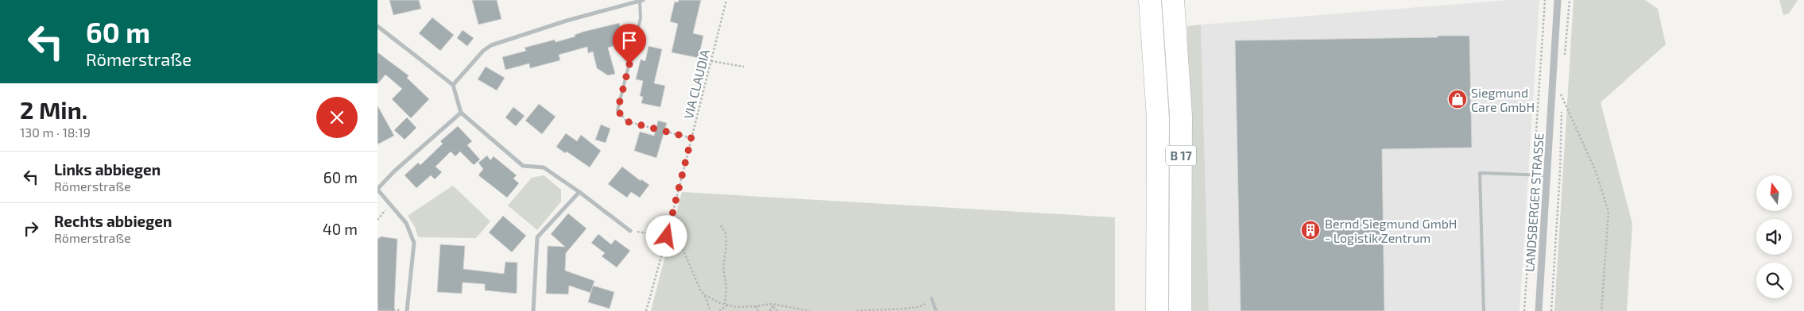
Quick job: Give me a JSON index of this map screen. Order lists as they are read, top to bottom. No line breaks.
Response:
{"streets":{"highway":["B 17"],"street":["LANDSBERGER STRASSE"],"path":["VIA CLAUDIA"]},"places":{"shop":["Siegmund Care GmbH"],"building":["Bernd Siegmund GmbH - Logistik Zentrum"]},"north":"top","page":{"turn":["60 m","Römerstraße"],"heading":["2 Min.","130 m · 18:19"],"list":[{"name":"Links abbiegen","note":"Römerstraße","value":"60 m"},{"name":"Rechts abbiegen","note":"Römerstraße","value":"40 m"}]}}
